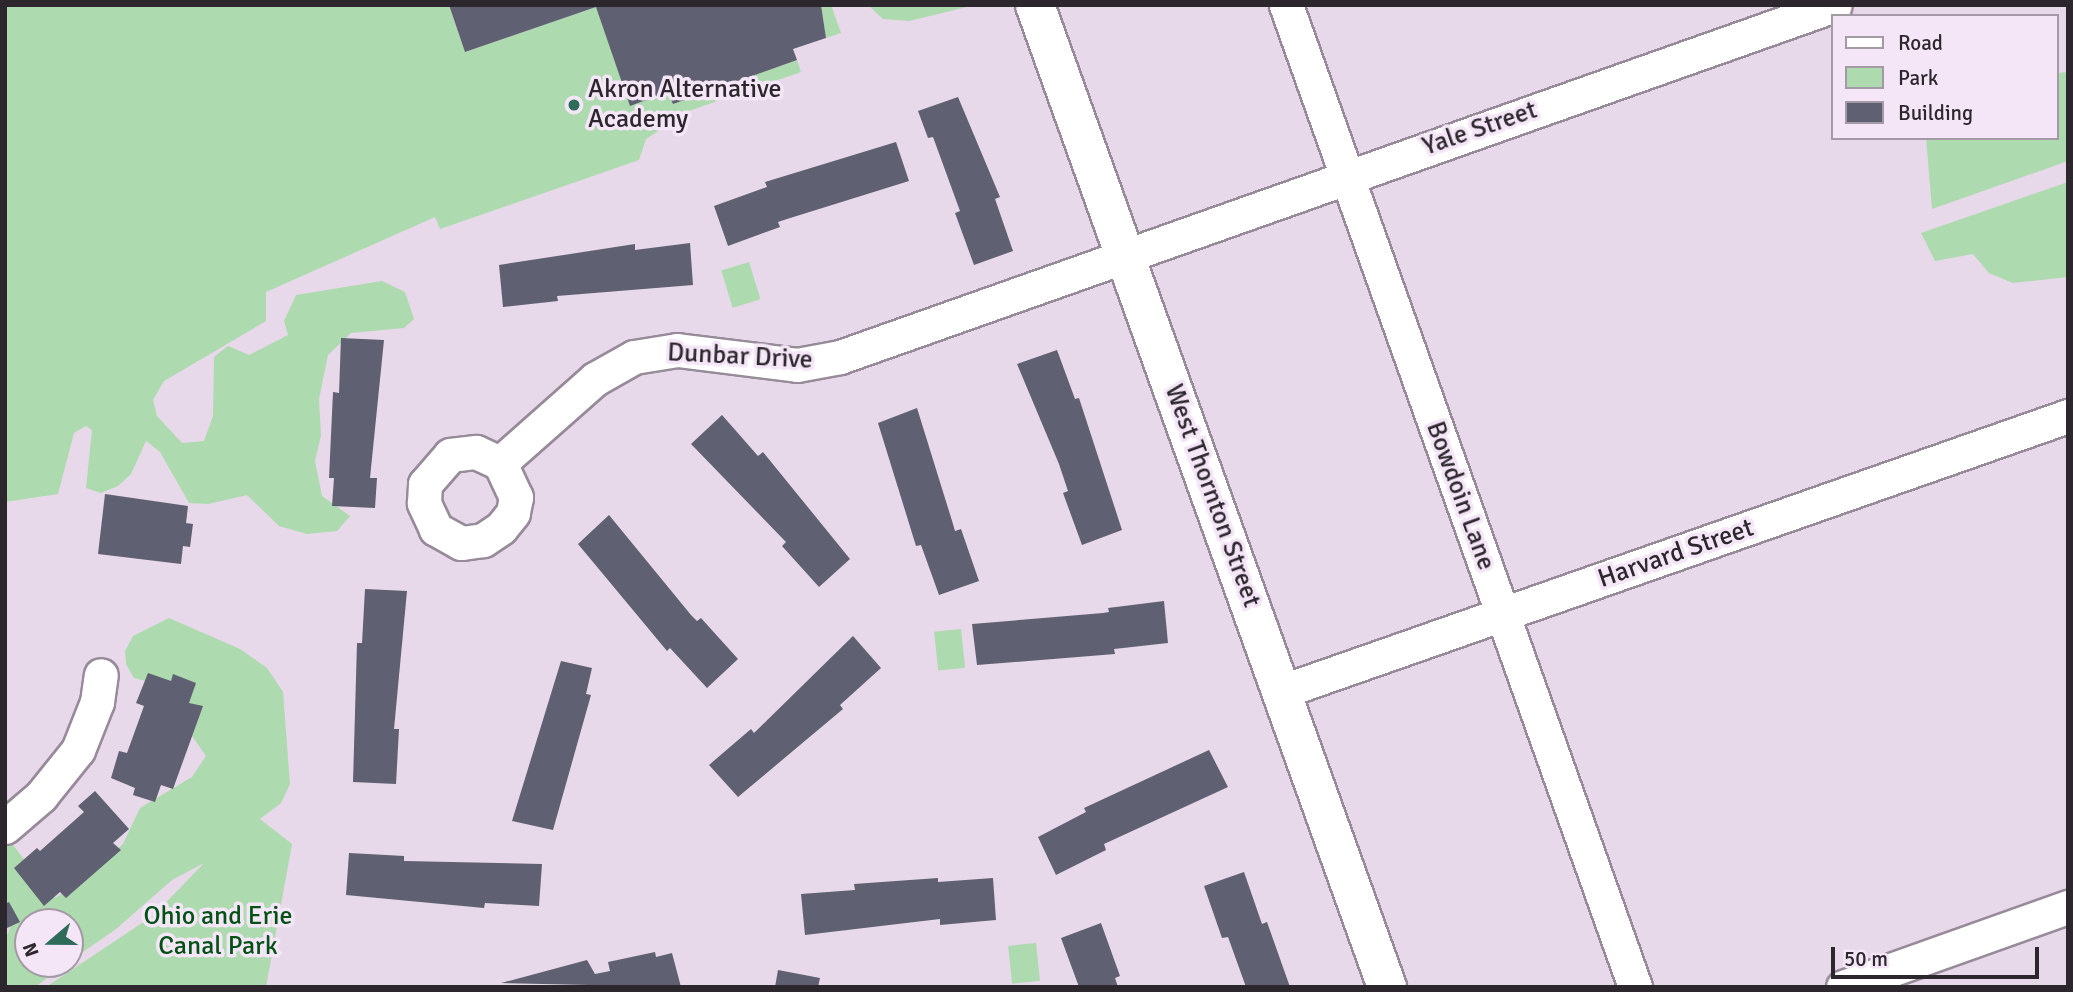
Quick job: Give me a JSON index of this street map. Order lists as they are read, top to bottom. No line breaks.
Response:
{"streets":{"main road":["West Thornton Street"],"street":["Yale Street","Dunbar Drive","Bowdoin Lane","Harvard Street"]},"crossings":[["Yale Street","Dunbar Drive"],["Yale Street","West Thornton Street"],["Yale Street","Bowdoin Lane"],["Dunbar Drive","West Thornton Street"],["West Thornton Street","Harvard Street"],["Bowdoin Lane","Harvard Street"]],"parks":["Ohio and Erie Canal Park"],"places":["Akron Alternative Academy"],"legend":["Road","Park","Building"],"scale_bar":"50 m","north":"left"}
